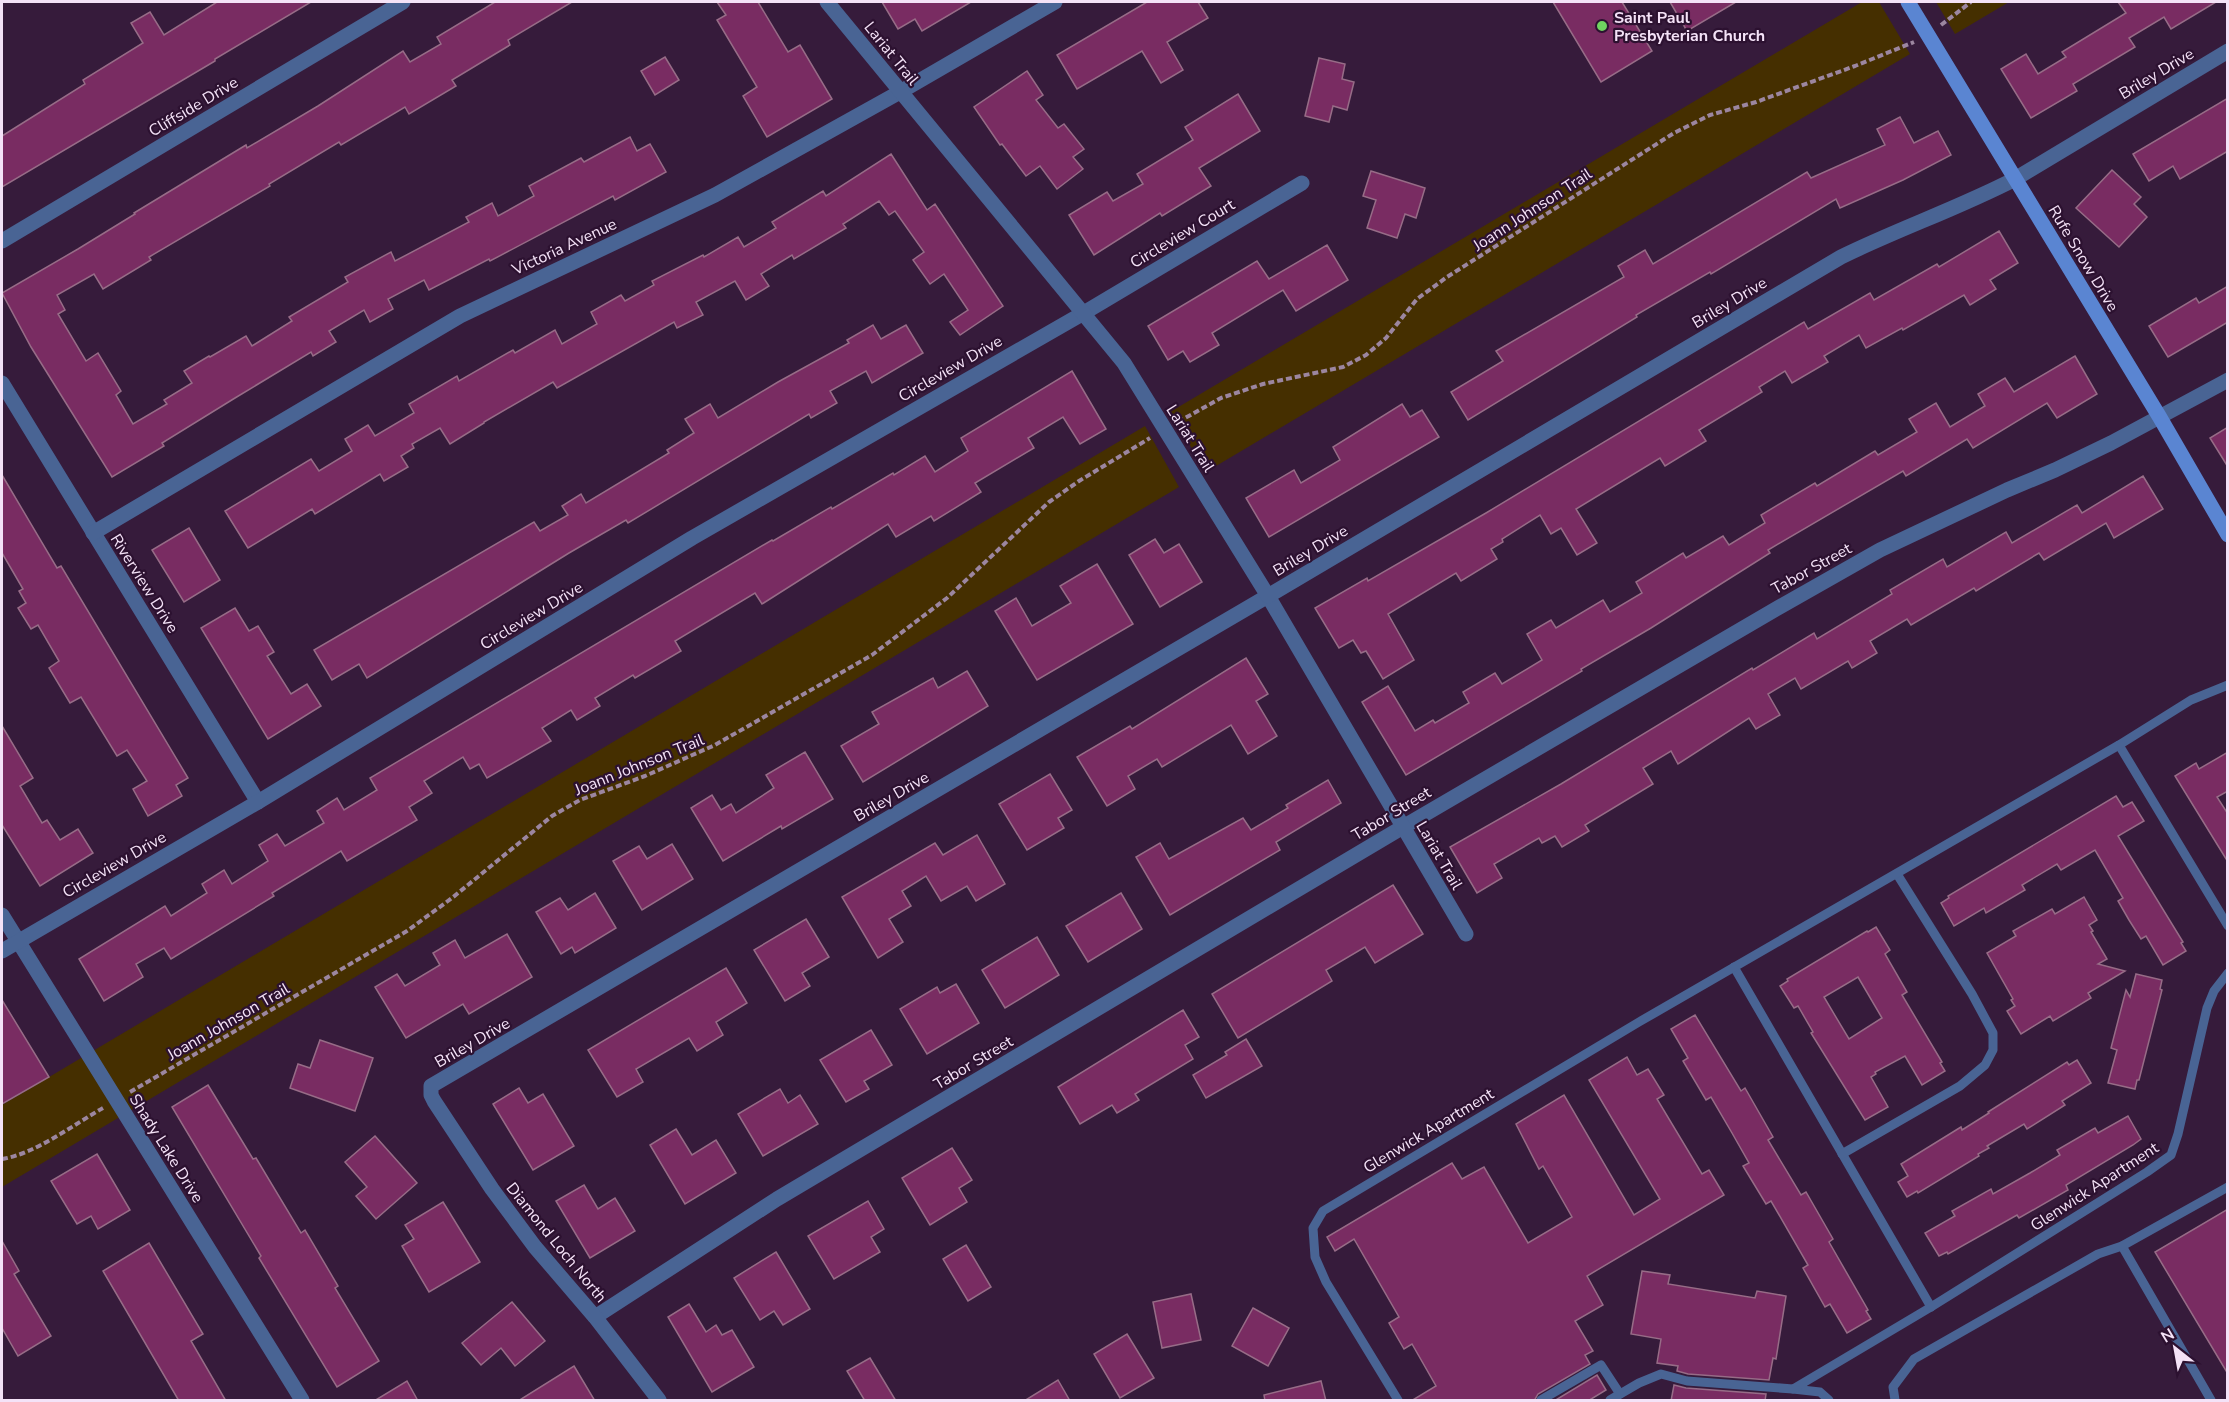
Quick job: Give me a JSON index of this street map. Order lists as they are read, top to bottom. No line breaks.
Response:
{"streets":{"main road":["Rufe Snow Drive"],"street":["Lariat Trail","Briley Drive","Cliffside Drive","Circleview Court","Victoria Avenue","Circleview Drive","Tabor Street","Riverview Drive","Shady Lake Drive","Diamond Loch North"],"lane":["Glenwick Apartment"],"path":["Joann Johnson Trail"]},"crossings":[["Lariat Trail","Briley Drive"],["Lariat Trail","Circleview Court"],["Lariat Trail","Victoria Avenue"],["Lariat Trail","Circleview Drive"],["Lariat Trail","Tabor Street"],["Briley Drive","Rufe Snow Drive"],["Briley Drive","Diamond Loch North"],["Circleview Court","Circleview Drive"],["Victoria Avenue","Riverview Drive"],["Rufe Snow Drive","Tabor Street"],["Circleview Drive","Riverview Drive"],["Circleview Drive","Shady Lake Drive"],["Tabor Street","Diamond Loch North"]],"places":["Saint Paul Presbyterian Church"],"north":"top left"}
